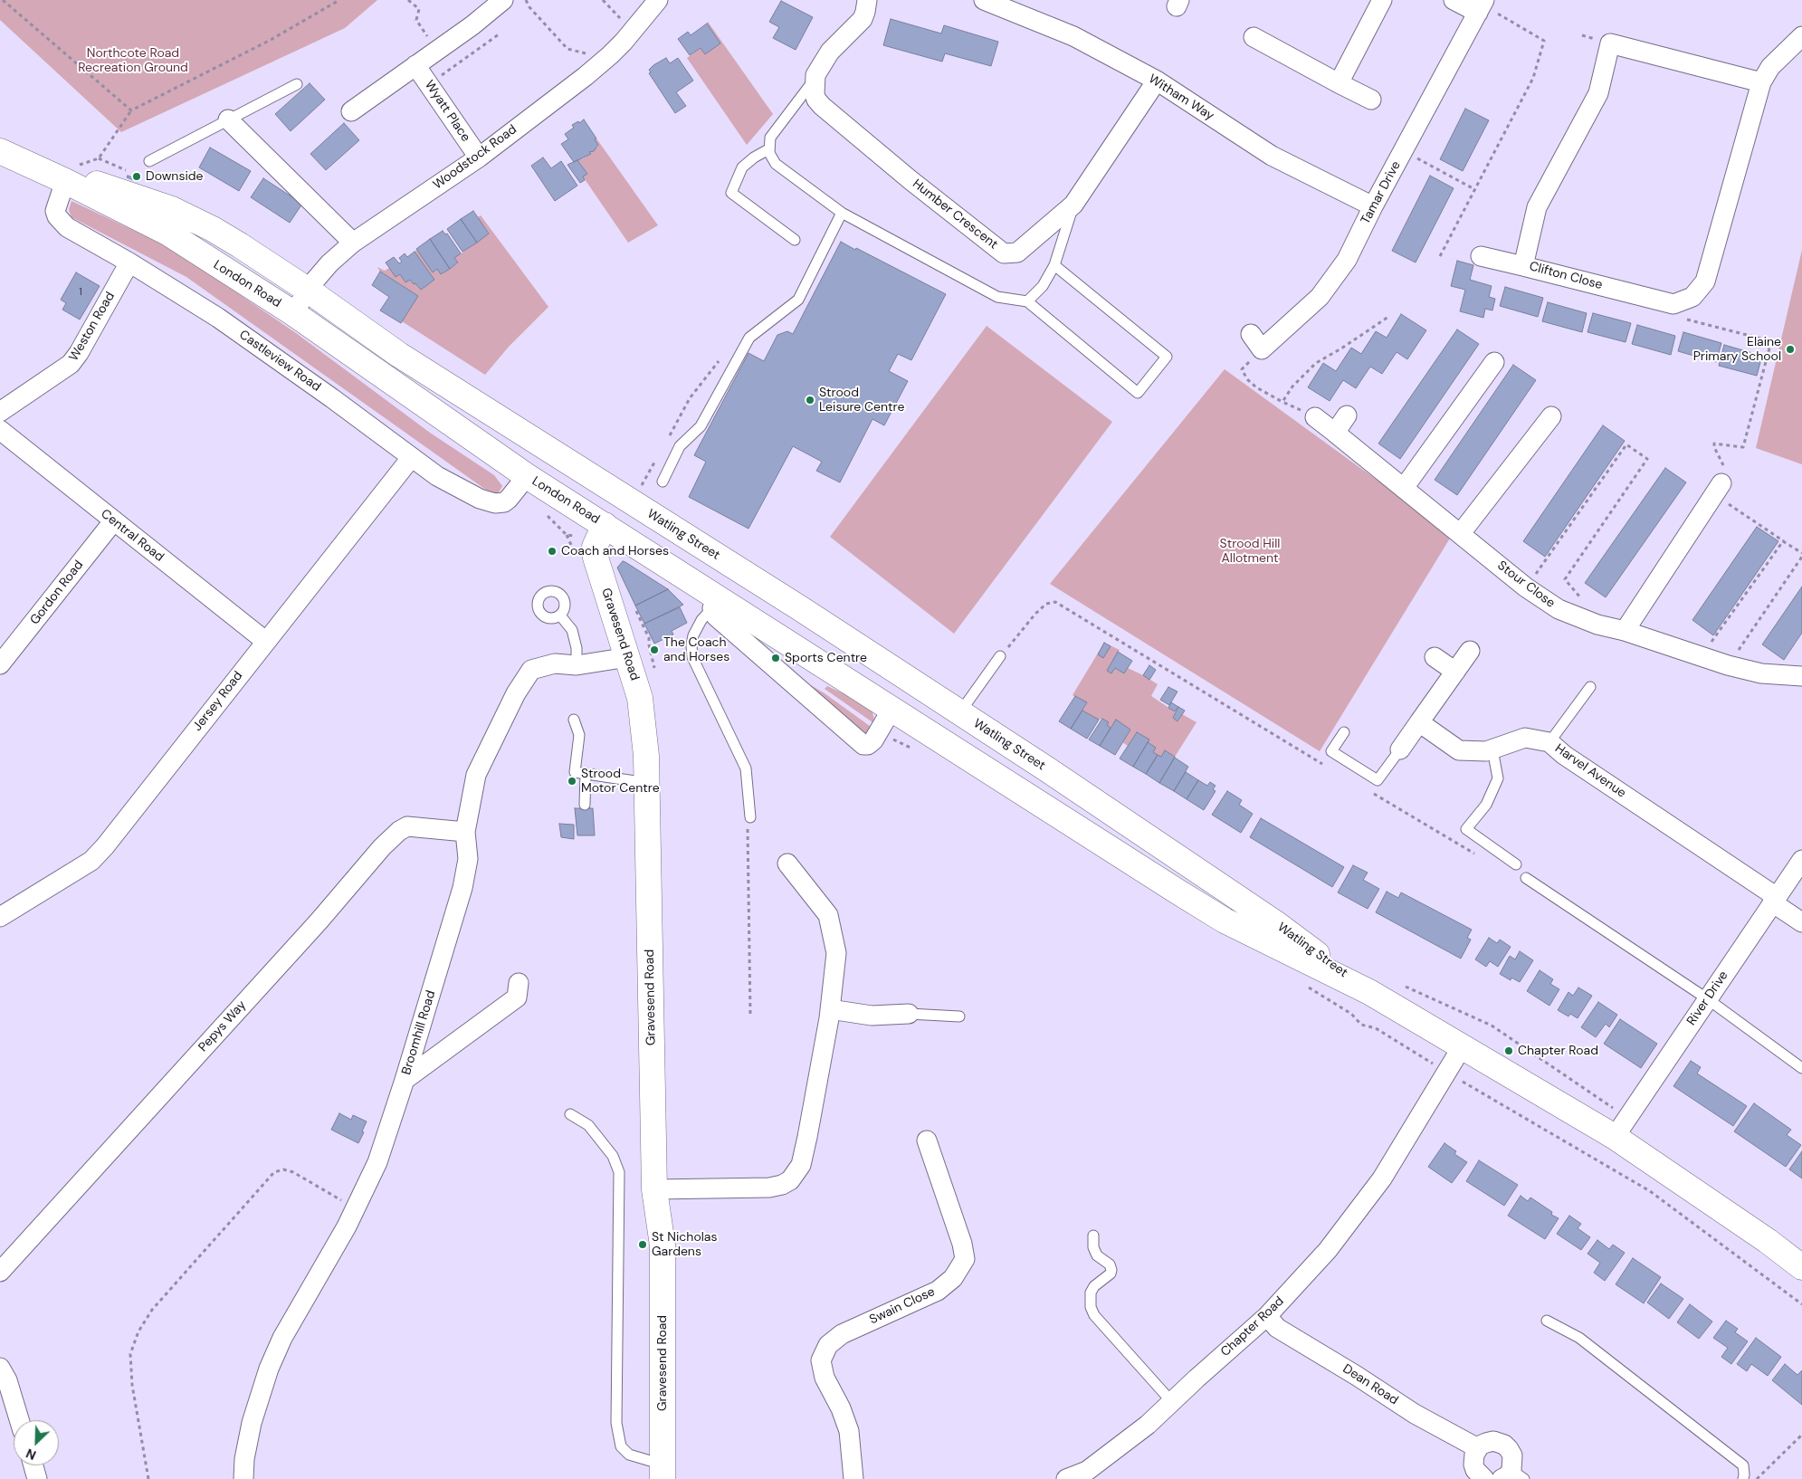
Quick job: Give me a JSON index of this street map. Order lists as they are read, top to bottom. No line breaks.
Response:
{"streets":{"main road":["London Road","Watling Street","Gravesend Road"],"street":["Witham Way","Wyatt Place","Woodstock Road","Tamar Drive","Humber Crescent","Clifton Close","Weston Road","Castleview Road","Central Road","Stour Close","Gordon Road","Jersey Road","Harvel Avenue","River Drive","Pepys Way","Broomhill Road","Swain Close","Chapter Road","Dean Road"]},"crossings":[["Witham Way","Tamar Drive"],["Witham Way","Humber Crescent"],["Wyatt Place","Woodstock Road"],["Woodstock Road","London Road"],["London Road","Castleview Road"],["London Road","Watling Street"],["London Road","Gravesend Road"],["Weston Road","Castleview Road"],["Castleview Road","Jersey Road"],["Watling Street","Gravesend Road"],["Central Road","Gordon Road"],["Central Road","Jersey Road"],["Gravesend Road","Broomhill Road"],["Harvel Avenue","River Drive"],["Pepys Way","Broomhill Road"],["Chapter Road","Dean Road"]],"parks":["Northcote Road Recreation Ground","Strood Hill Allotment"],"places":["Downside","Elaine Primary School","Strood Leisure Centre","Coach and Horses","The Coach and Horses","Sports Centre","Strood Motor Centre","Chapter Road","St Nicholas Gardens"],"house_numbers":["1"],"north":"bottom left"}
